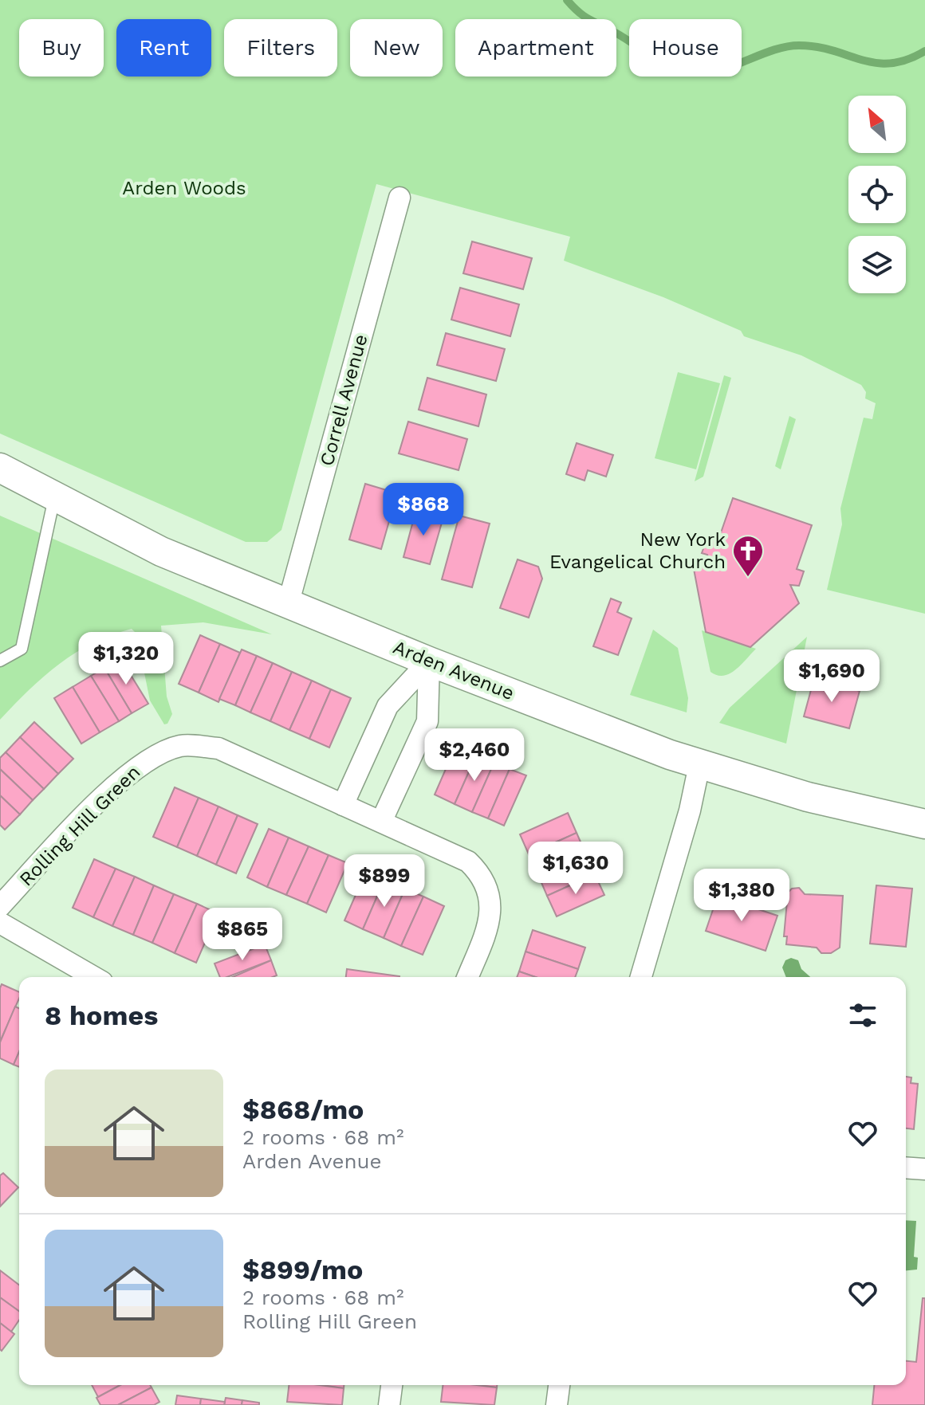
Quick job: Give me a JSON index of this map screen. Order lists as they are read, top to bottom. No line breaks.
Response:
{"streets":{"street":["Correll Avenue","Arden Avenue","Rolling Hill Green"]},"crossings":[["Correll Avenue","Arden Avenue"]],"parks":["Arden Woods"],"places":{"church":["New York Evangelical Church"]},"north":"top left","page":{"chip":["Buy","Rent","Filters","New","Apartment","House"],"price":["$868","$1,320","$1,690","$2,460","$1,630","$899","$1,380","$865"],"heading":"8 homes","list":[{"name":"$868/mo","note":"2 rooms · 68 m² · Arden Avenue"},{"name":"$899/mo","note":"2 rooms · 68 m² · Rolling Hill Green"}]}}
